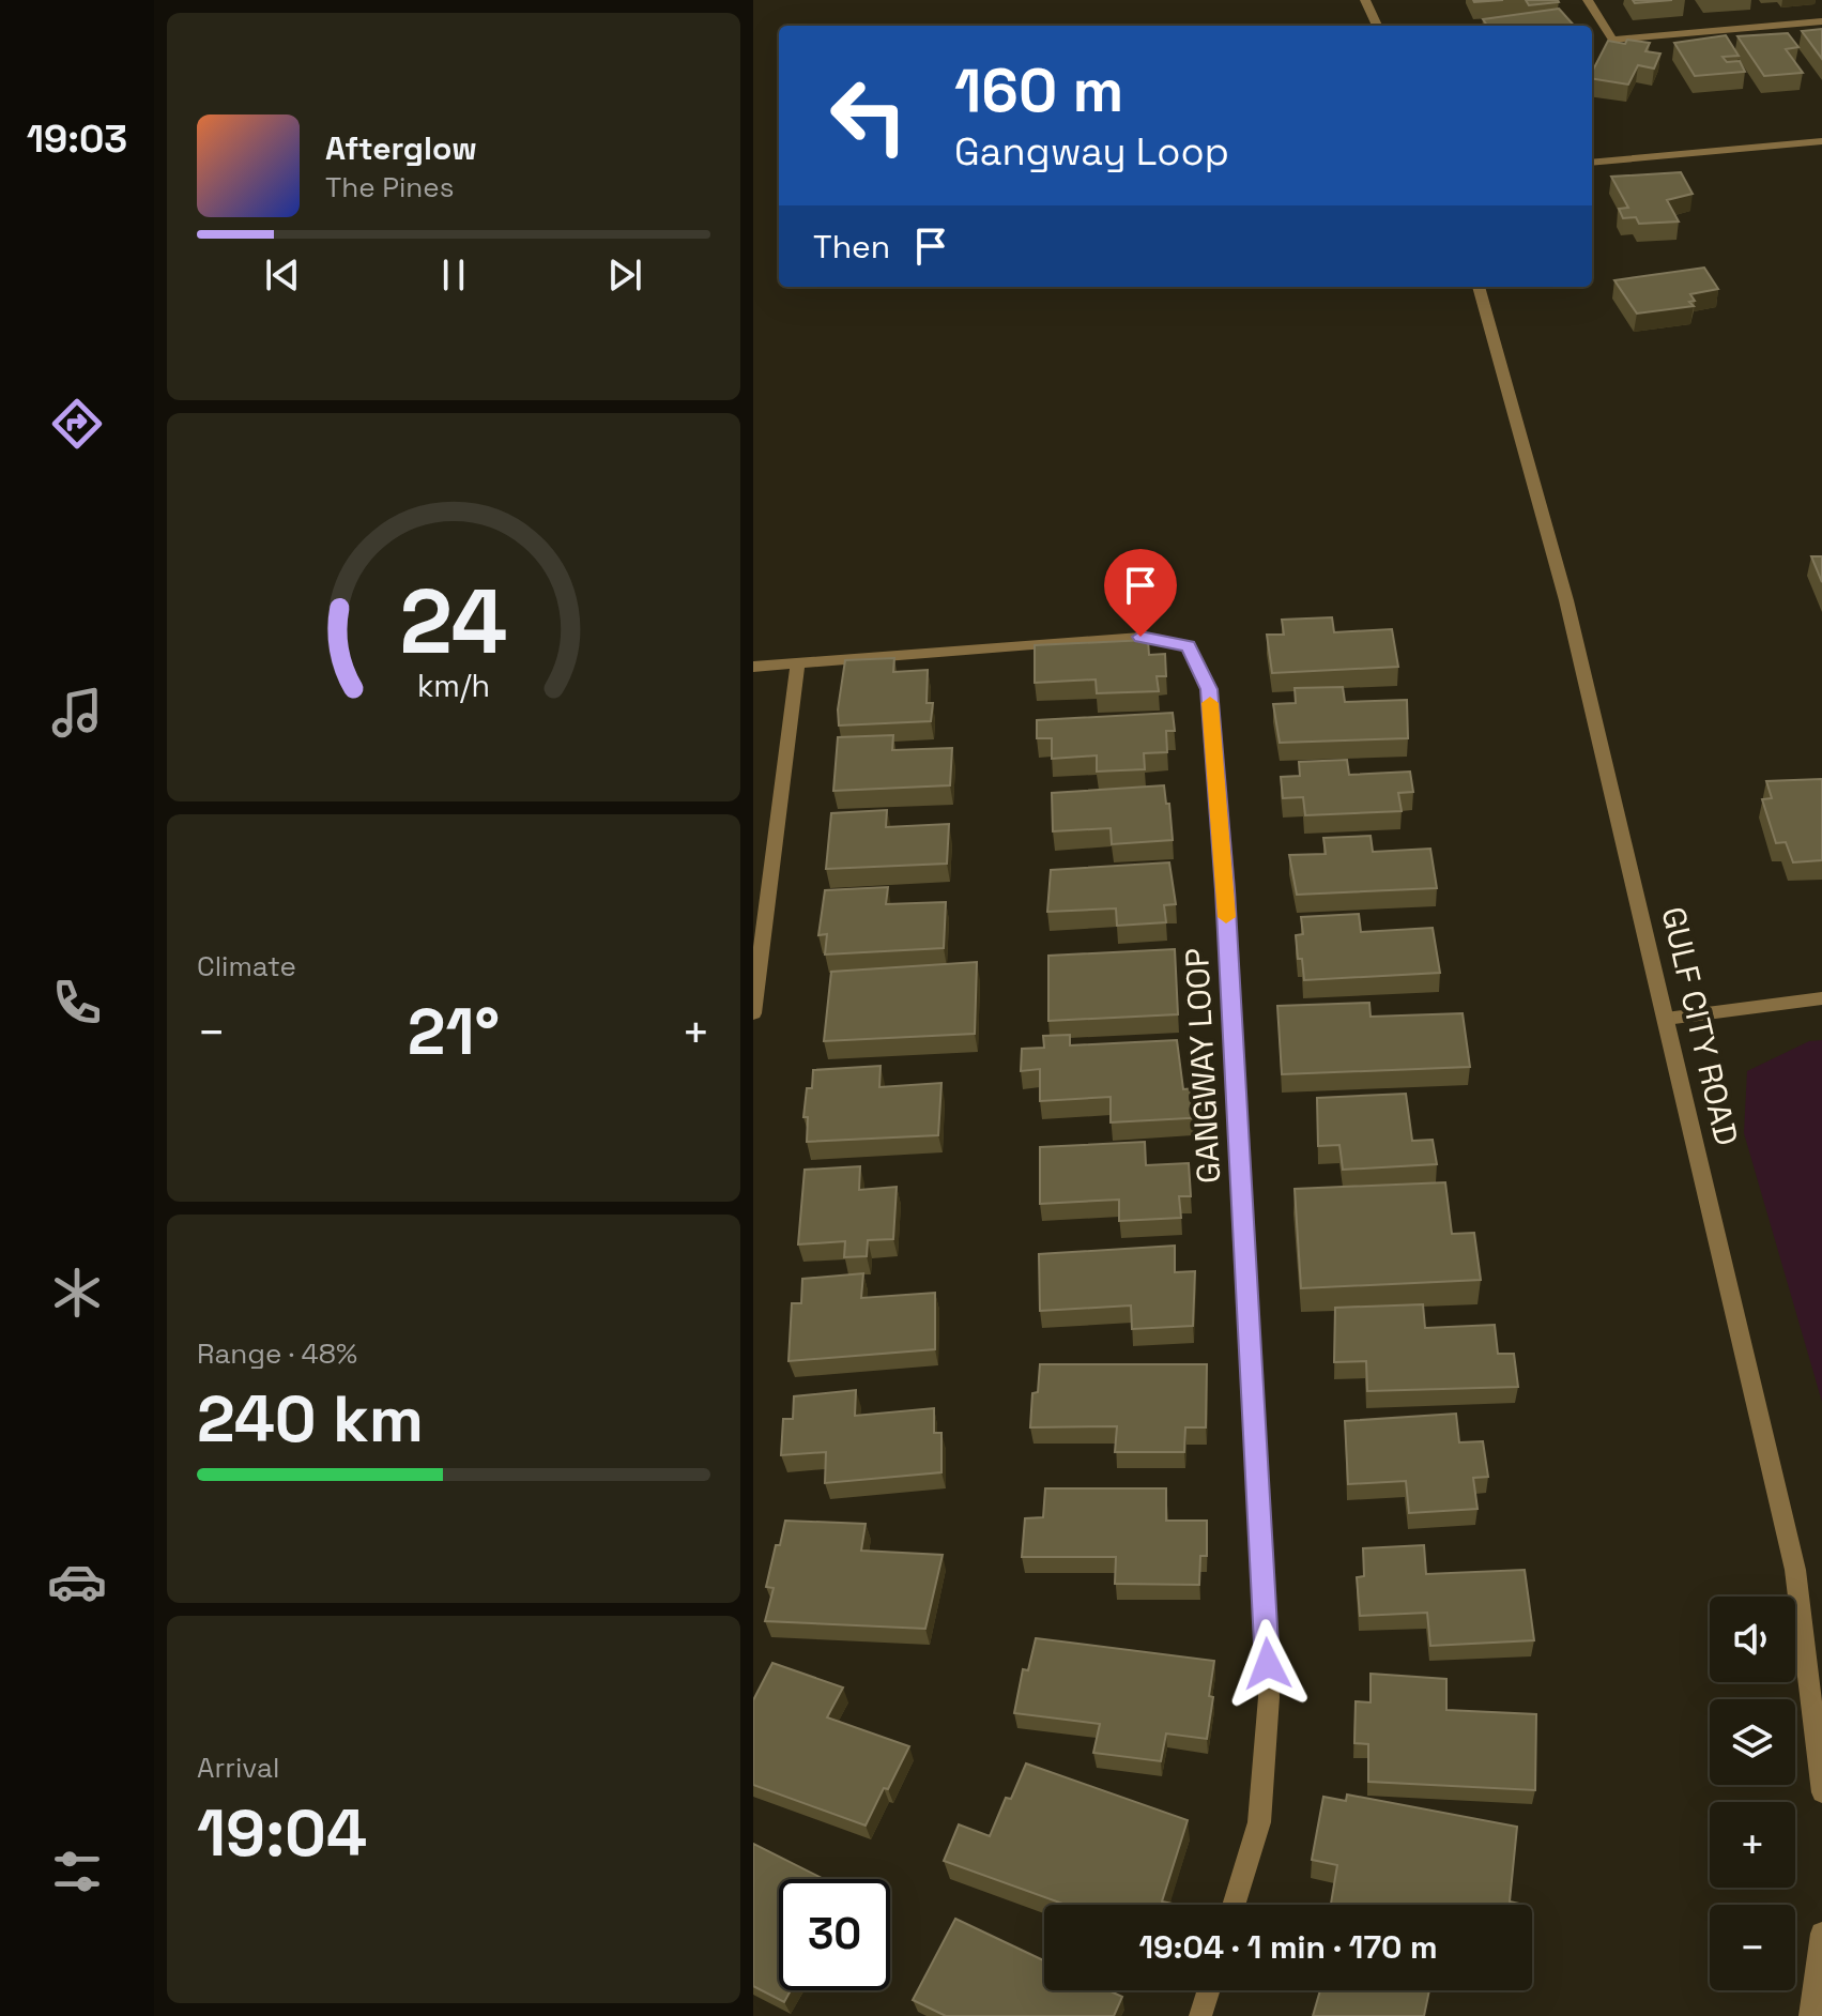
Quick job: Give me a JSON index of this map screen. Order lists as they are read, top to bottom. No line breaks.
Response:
{"streets":{"street":["GULF CITY ROAD","GANGWAY LOOP"]},"page":{"tabs":"19:03","turn":["160 m","Gangway Loop"],"song":["Afterglow","The Pines"],"then":"Then","tile":["Climate",["Range · 48%","240 km"],["Arrival","19:04"]],"heat":["−","21°","+"],"map_buttons":["+","−"],"limit":"30","trip":"19:04 · 1 min · 170 m","gauge":["24","km/h"]}}
